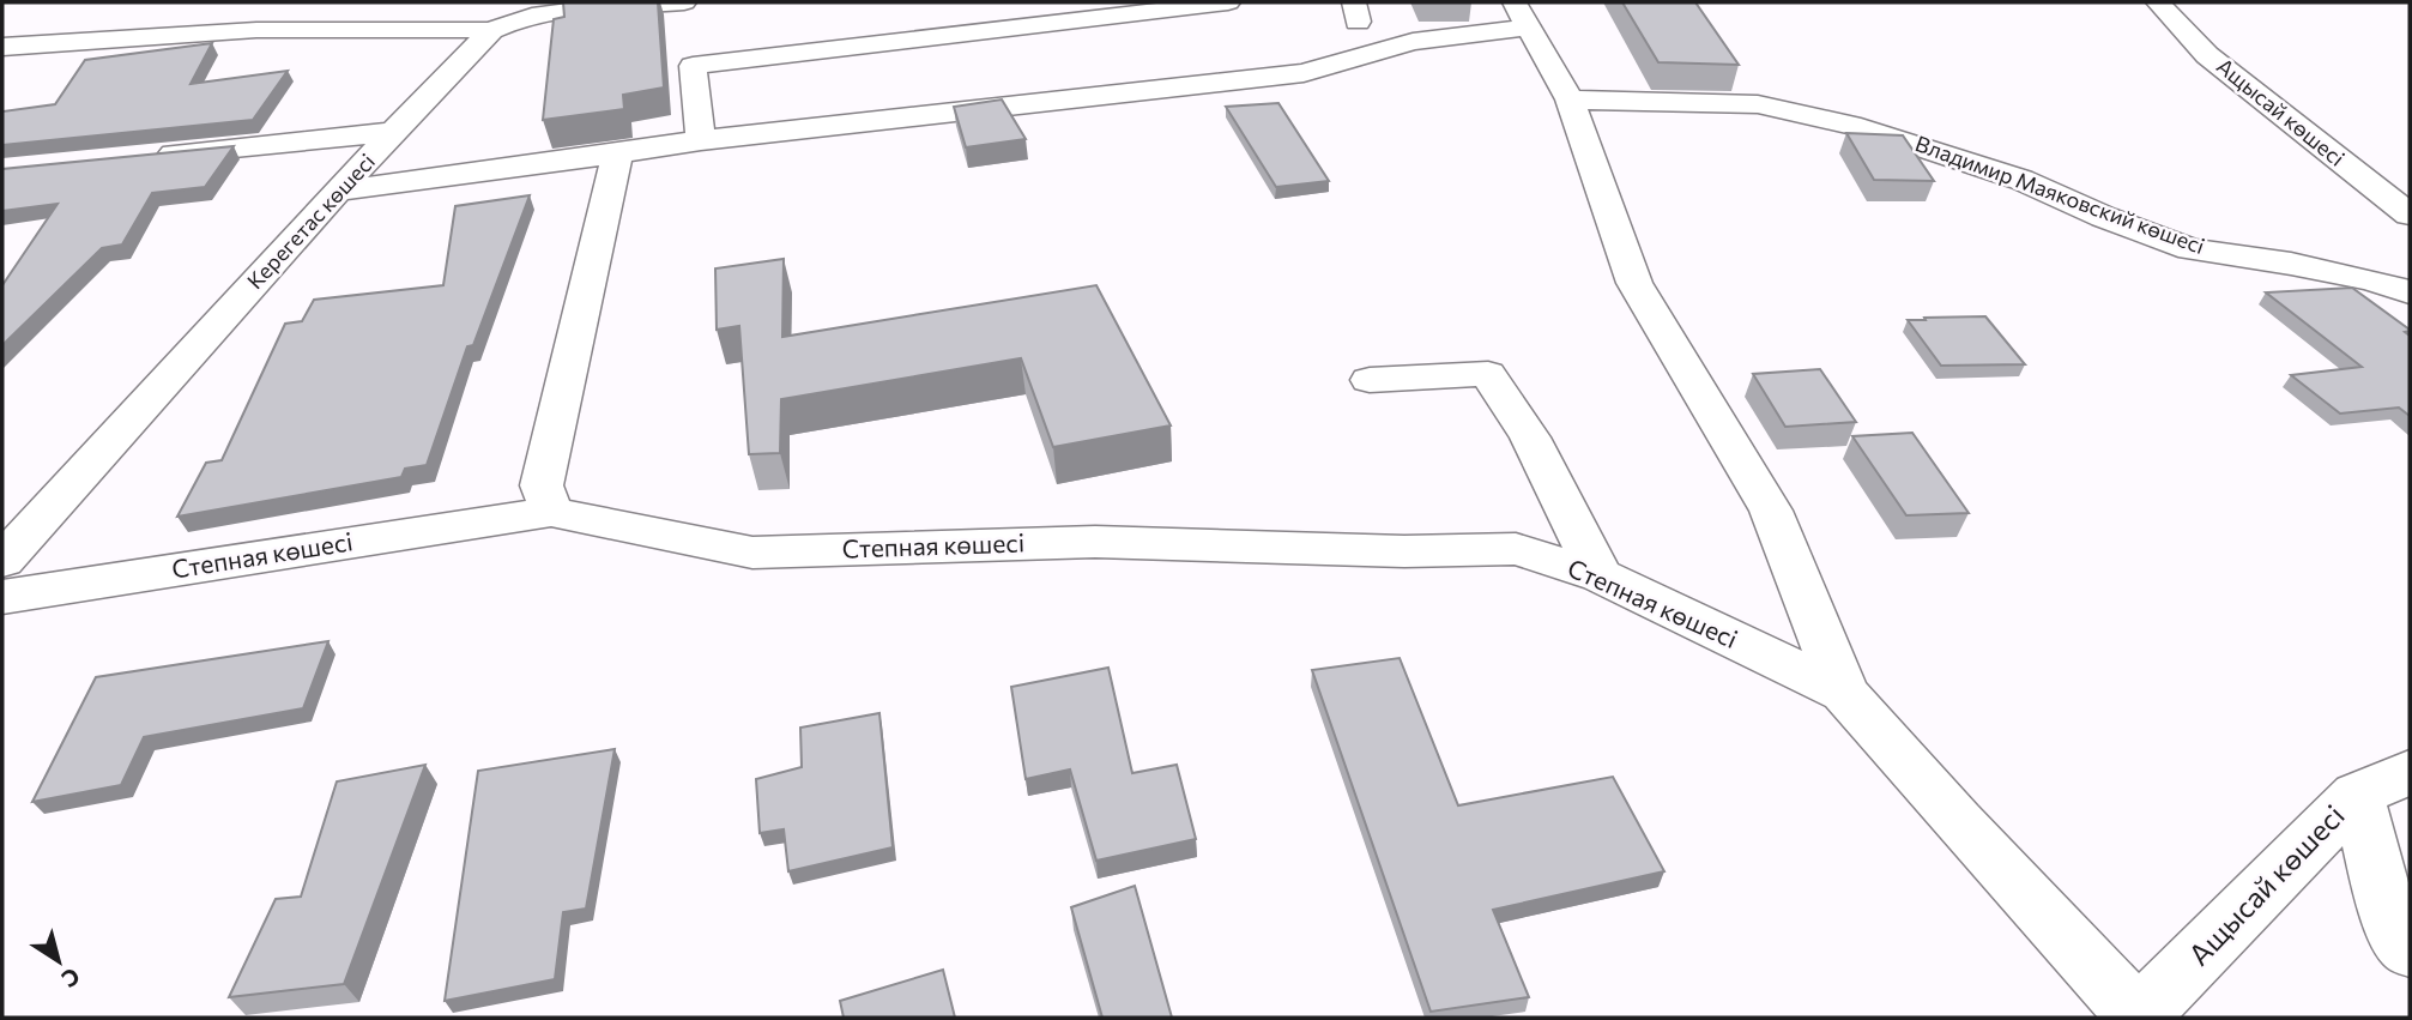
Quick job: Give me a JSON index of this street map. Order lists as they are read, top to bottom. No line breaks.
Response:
{"streets":{"street":["Ащысай көшесі","Владимир Маяковский көшесі","Керегетас көшесі","Степная көшесі"]},"north":"bottom right"}
